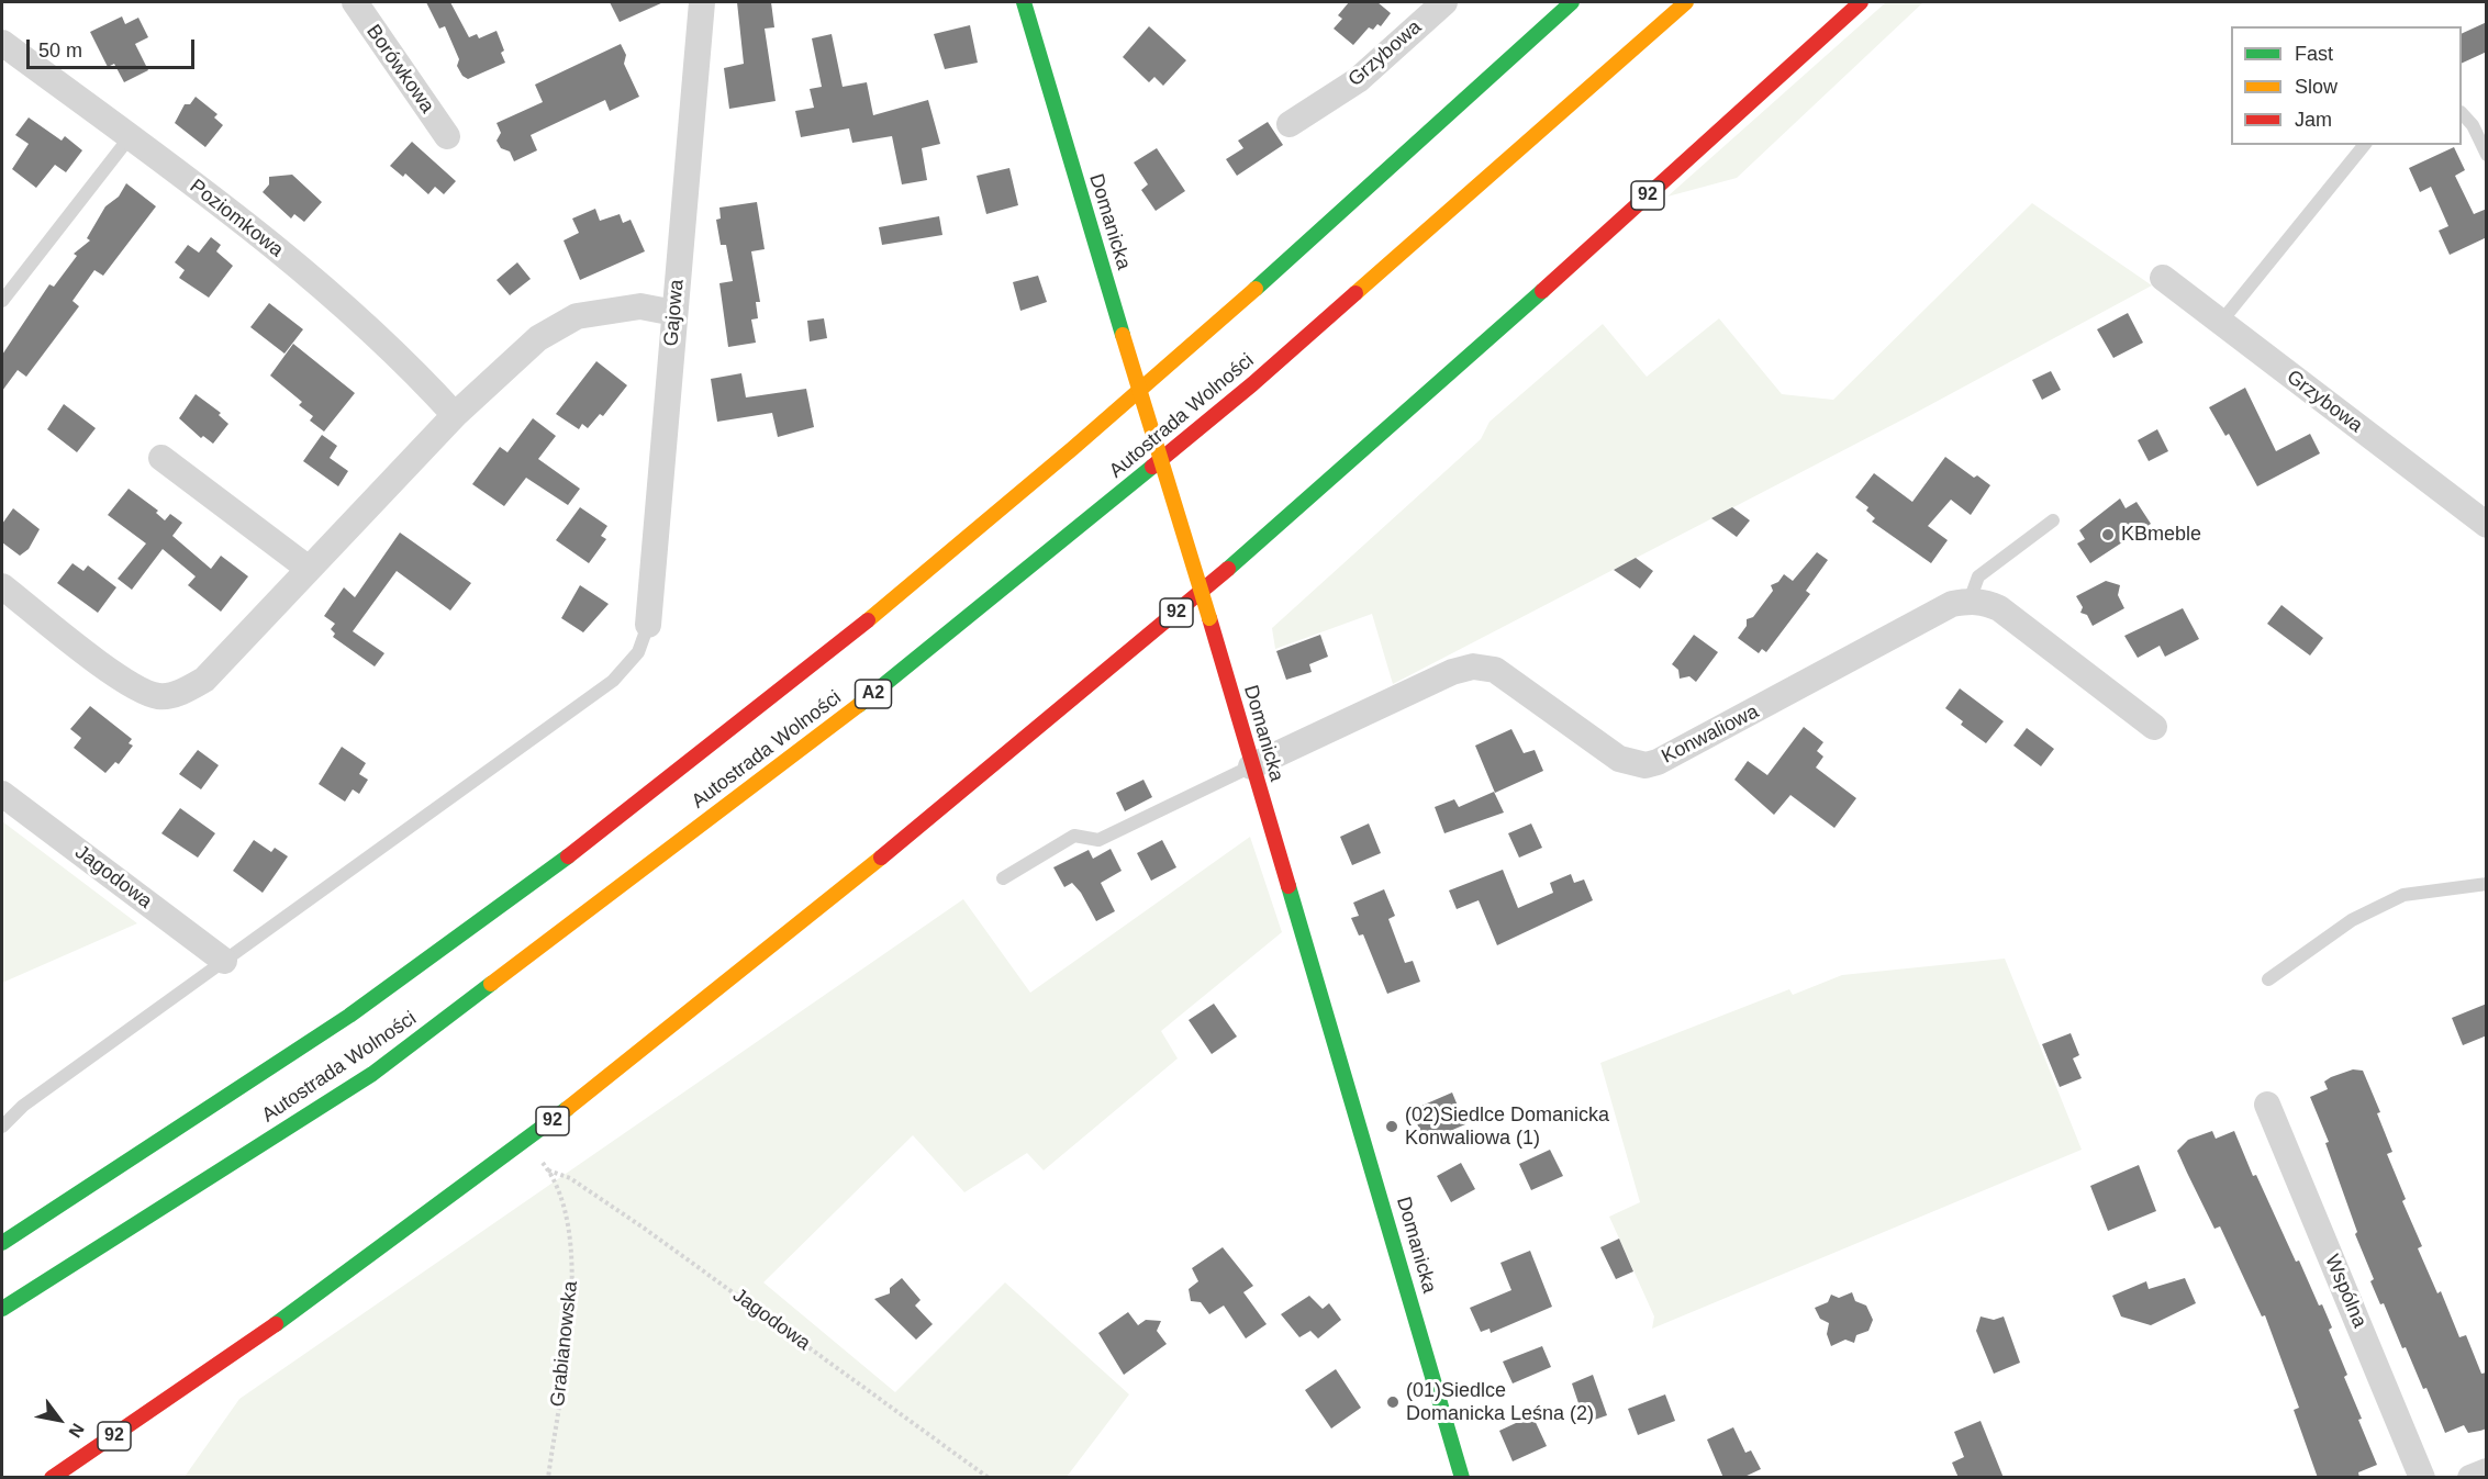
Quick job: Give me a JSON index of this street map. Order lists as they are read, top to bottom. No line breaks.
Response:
{"streets":{"main road":["92","Domanicka","Autostrada Wolności","A2"],"street":["Grzybowa","Borówkowa","Poziomkowa","Gajowa","Konwaliowa","Jagodowa","Wspólna"],"path":["Grabianowska"]},"crossings":[["92","Grabianowska"],["Domanicka","Konwaliowa"],["Jagodowa","Grabianowska"]],"places":["KBmeble","(02)Siedlce Domanicka Konwaliowa (1)","(01)Siedlce Domanicka Leśna (2)"],"legend":["Fast","Slow","Jam"],"scale_bar":"50 m","north":"bottom right"}
